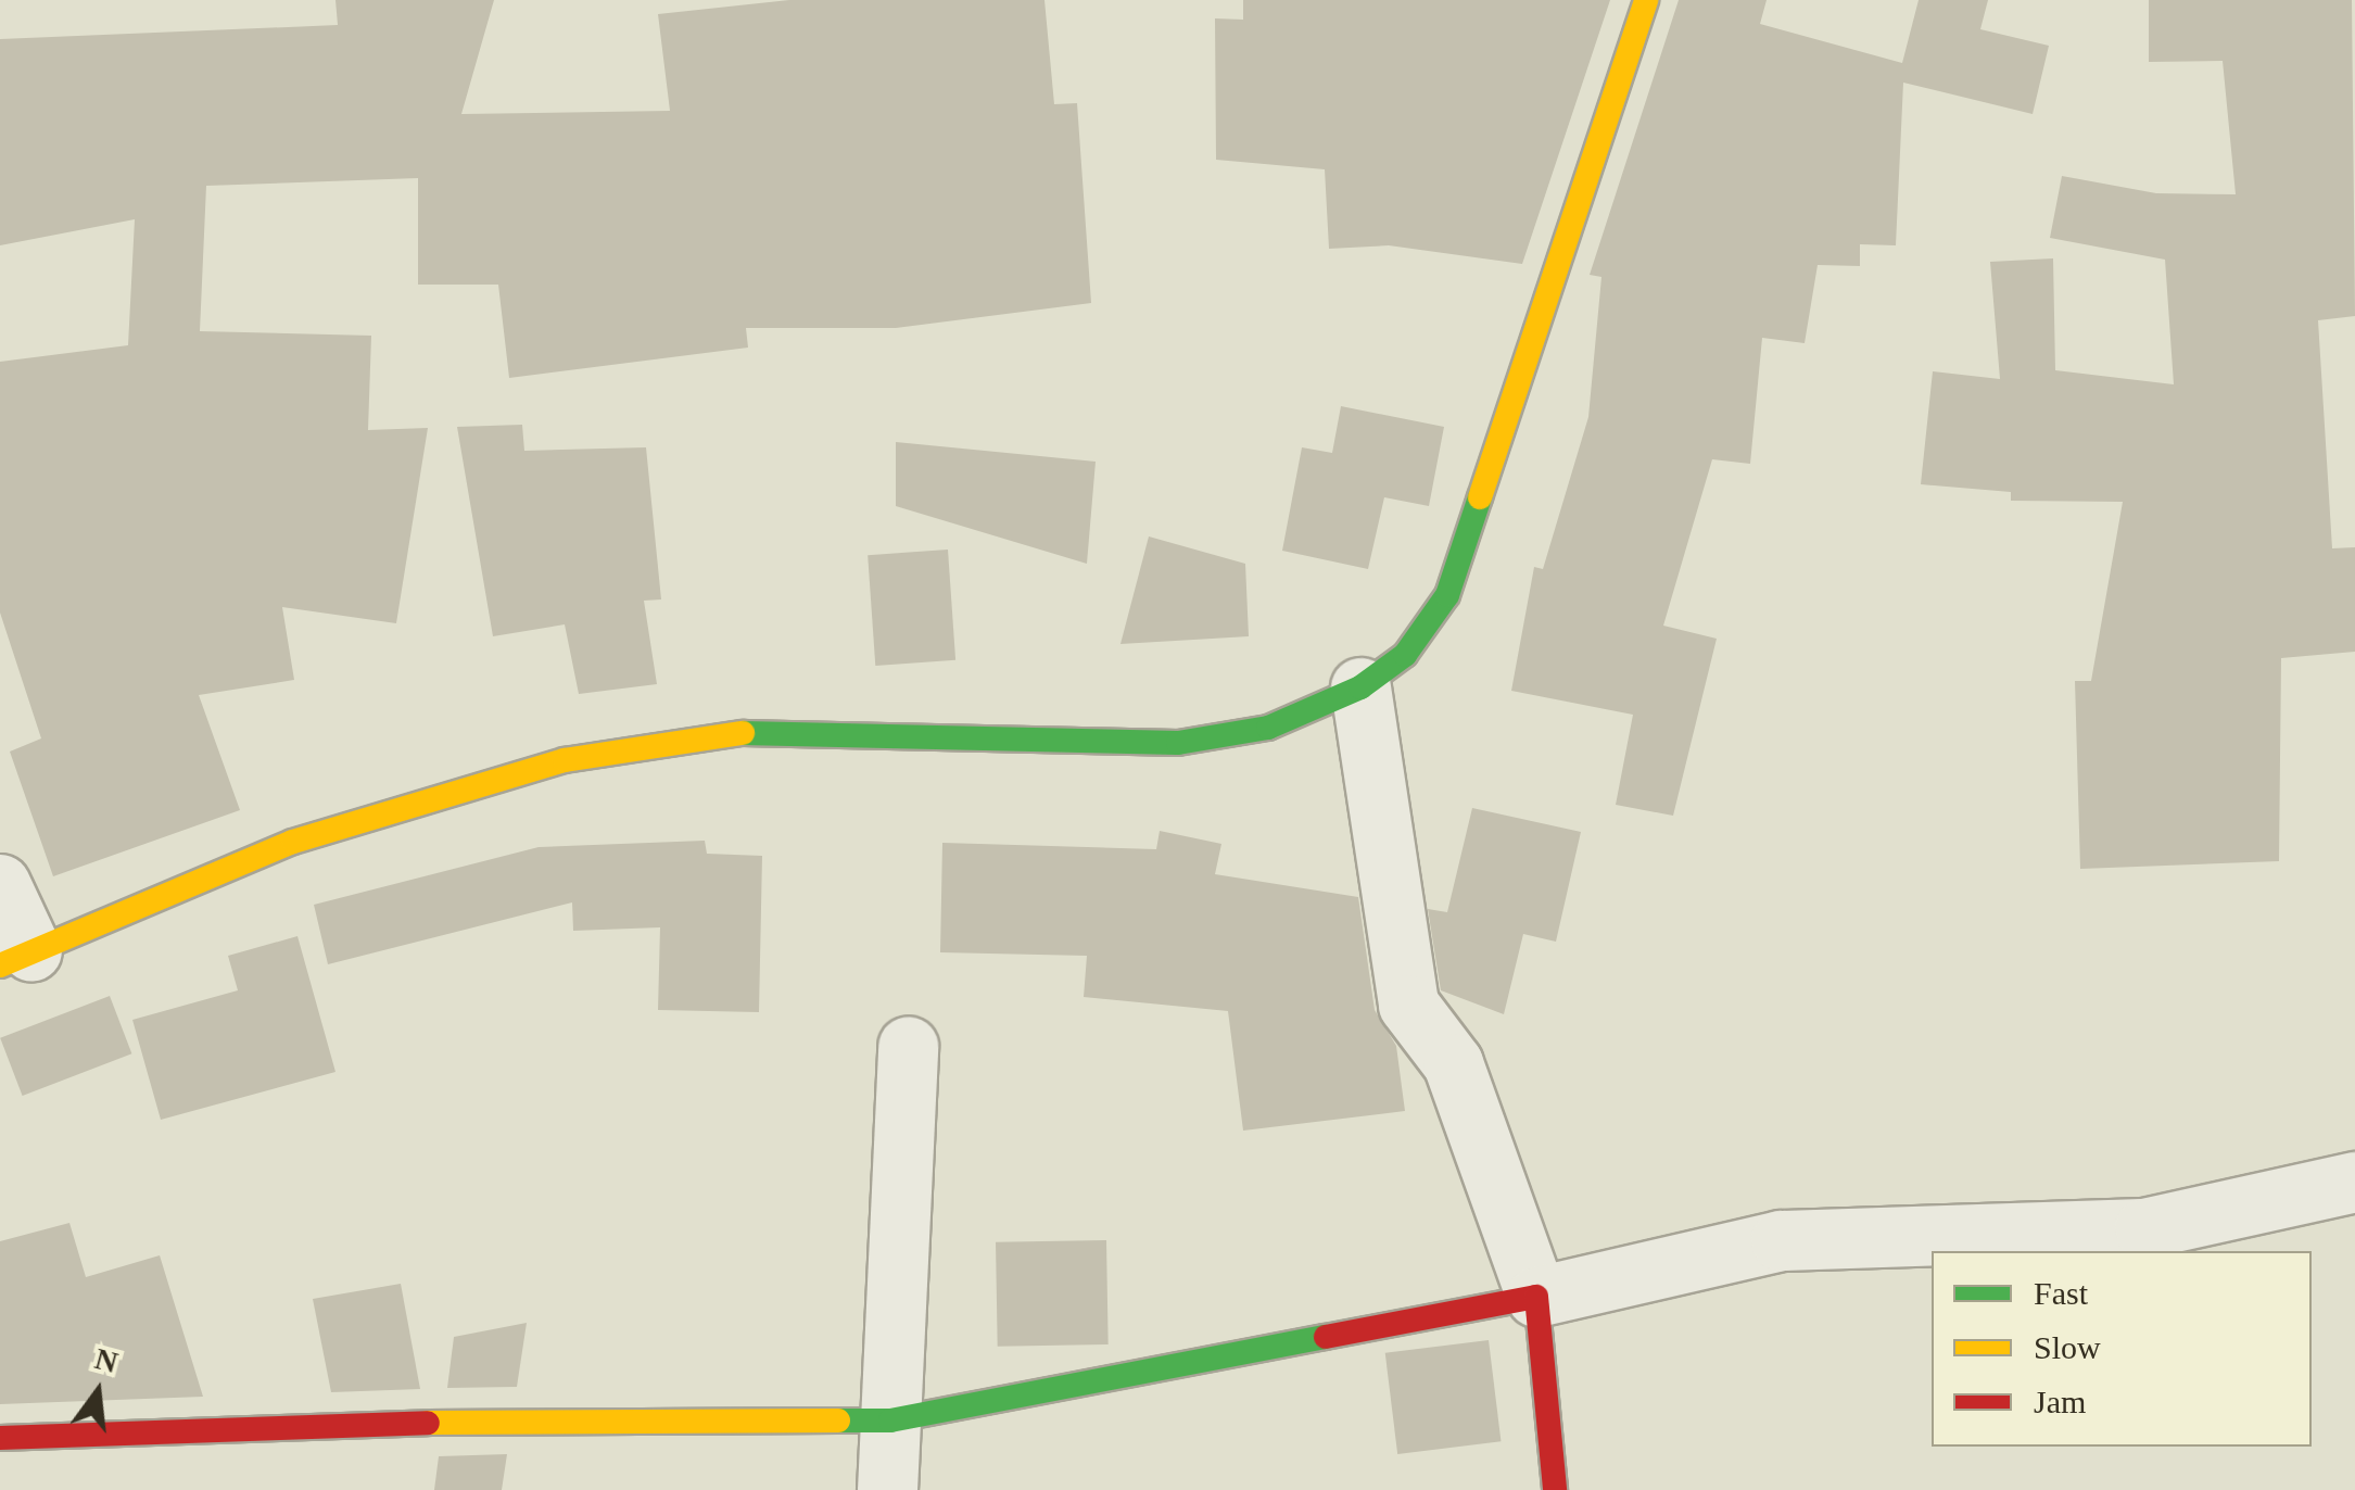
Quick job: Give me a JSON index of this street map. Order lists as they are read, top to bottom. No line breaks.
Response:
{"legend":["Fast","Slow","Jam"],"north":"top"}
